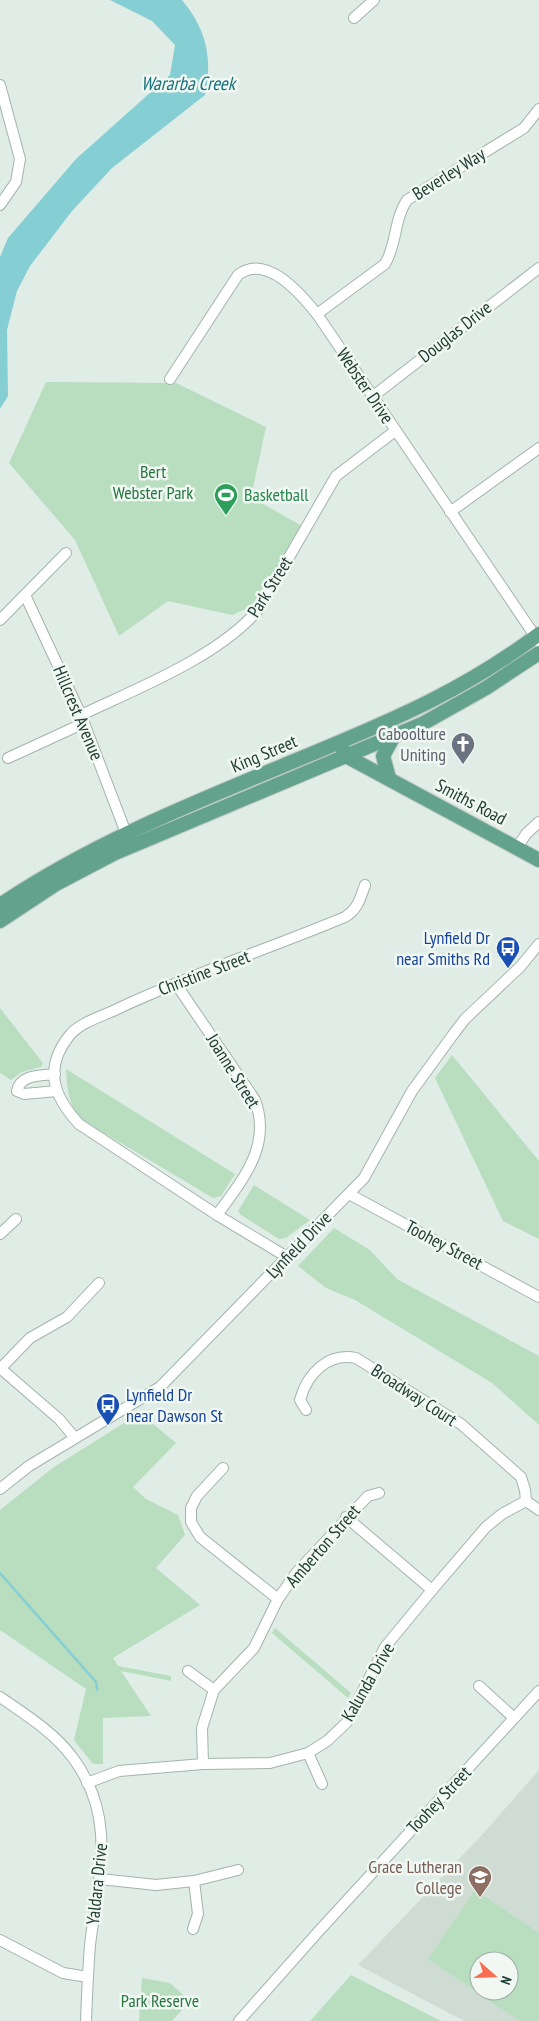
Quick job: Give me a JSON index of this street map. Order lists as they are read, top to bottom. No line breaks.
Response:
{"streets":{"main road":["King Street","Smiths Road"],"street":["Beverley Way","Douglas Drive","Webster Drive","Park Street","Hillcrest Avenue","Christine Street","Joanne Street","Lynfield Drive","Toohey Street","Broadway Court","Amberton Street","Kalunda Drive","Yaldara Drive"]},"crossings":[["Beverley Way","Webster Drive"],["Douglas Drive","Webster Drive"],["Webster Drive","Park Street"],["Webster Drive","King Street"],["Park Street","Hillcrest Avenue"],["Hillcrest Avenue","King Street"],["King Street","Smiths Road"],["Christine Street","Joanne Street"],["Christine Street","Lynfield Drive"],["Lynfield Drive","Toohey Street"],["Broadway Court","Kalunda Drive"],["Amberton Street","Kalunda Drive"],["Kalunda Drive","Yaldara Drive"]],"water":["Wararba Creek"],"parks":["Bert Webster Park","Park Reserve"],"places":{"sports":["Basketball"],"church":["Caboolture Uniting"],"bus stop":["Lynfield Dr near Smiths Rd","Lynfield Dr near Dawson St"],"school or university":["Grace Lutheran College"]},"north":"right"}
